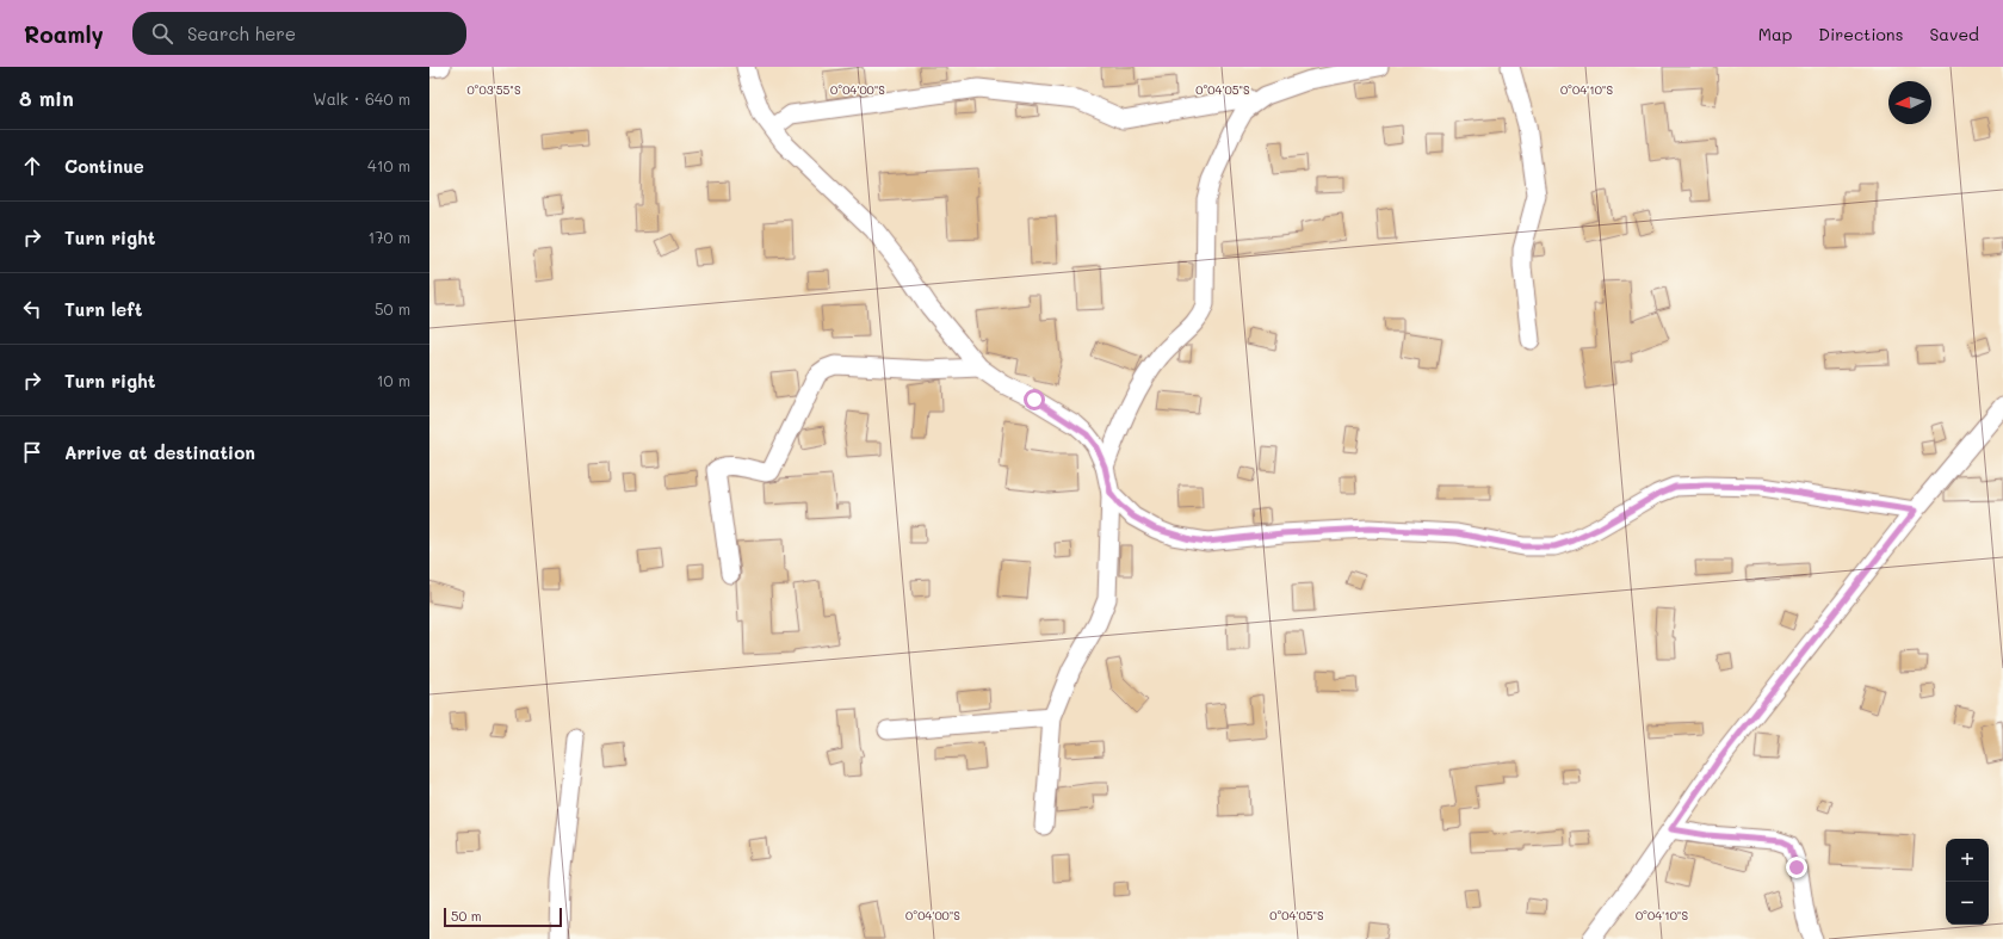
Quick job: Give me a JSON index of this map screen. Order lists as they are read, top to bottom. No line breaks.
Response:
{"scale_bar":"50 m","north":"left","page":{"header":"Roamly","search":"Search here","nav":["Map","Directions","Saved"],"heading":["8 min","Walk · 640 m"],"list":[["Continue","410 m"],["Turn right","170 m"],["Turn left","50 m"],["Turn right","10 m"],"Arrive at destination"],"map_buttons":["+","−"],"scale":"50 m"},"coordinates":["0°03'55\"S","0°04'00\"S","0°04'05\"S","0°04'10\"S"]}
